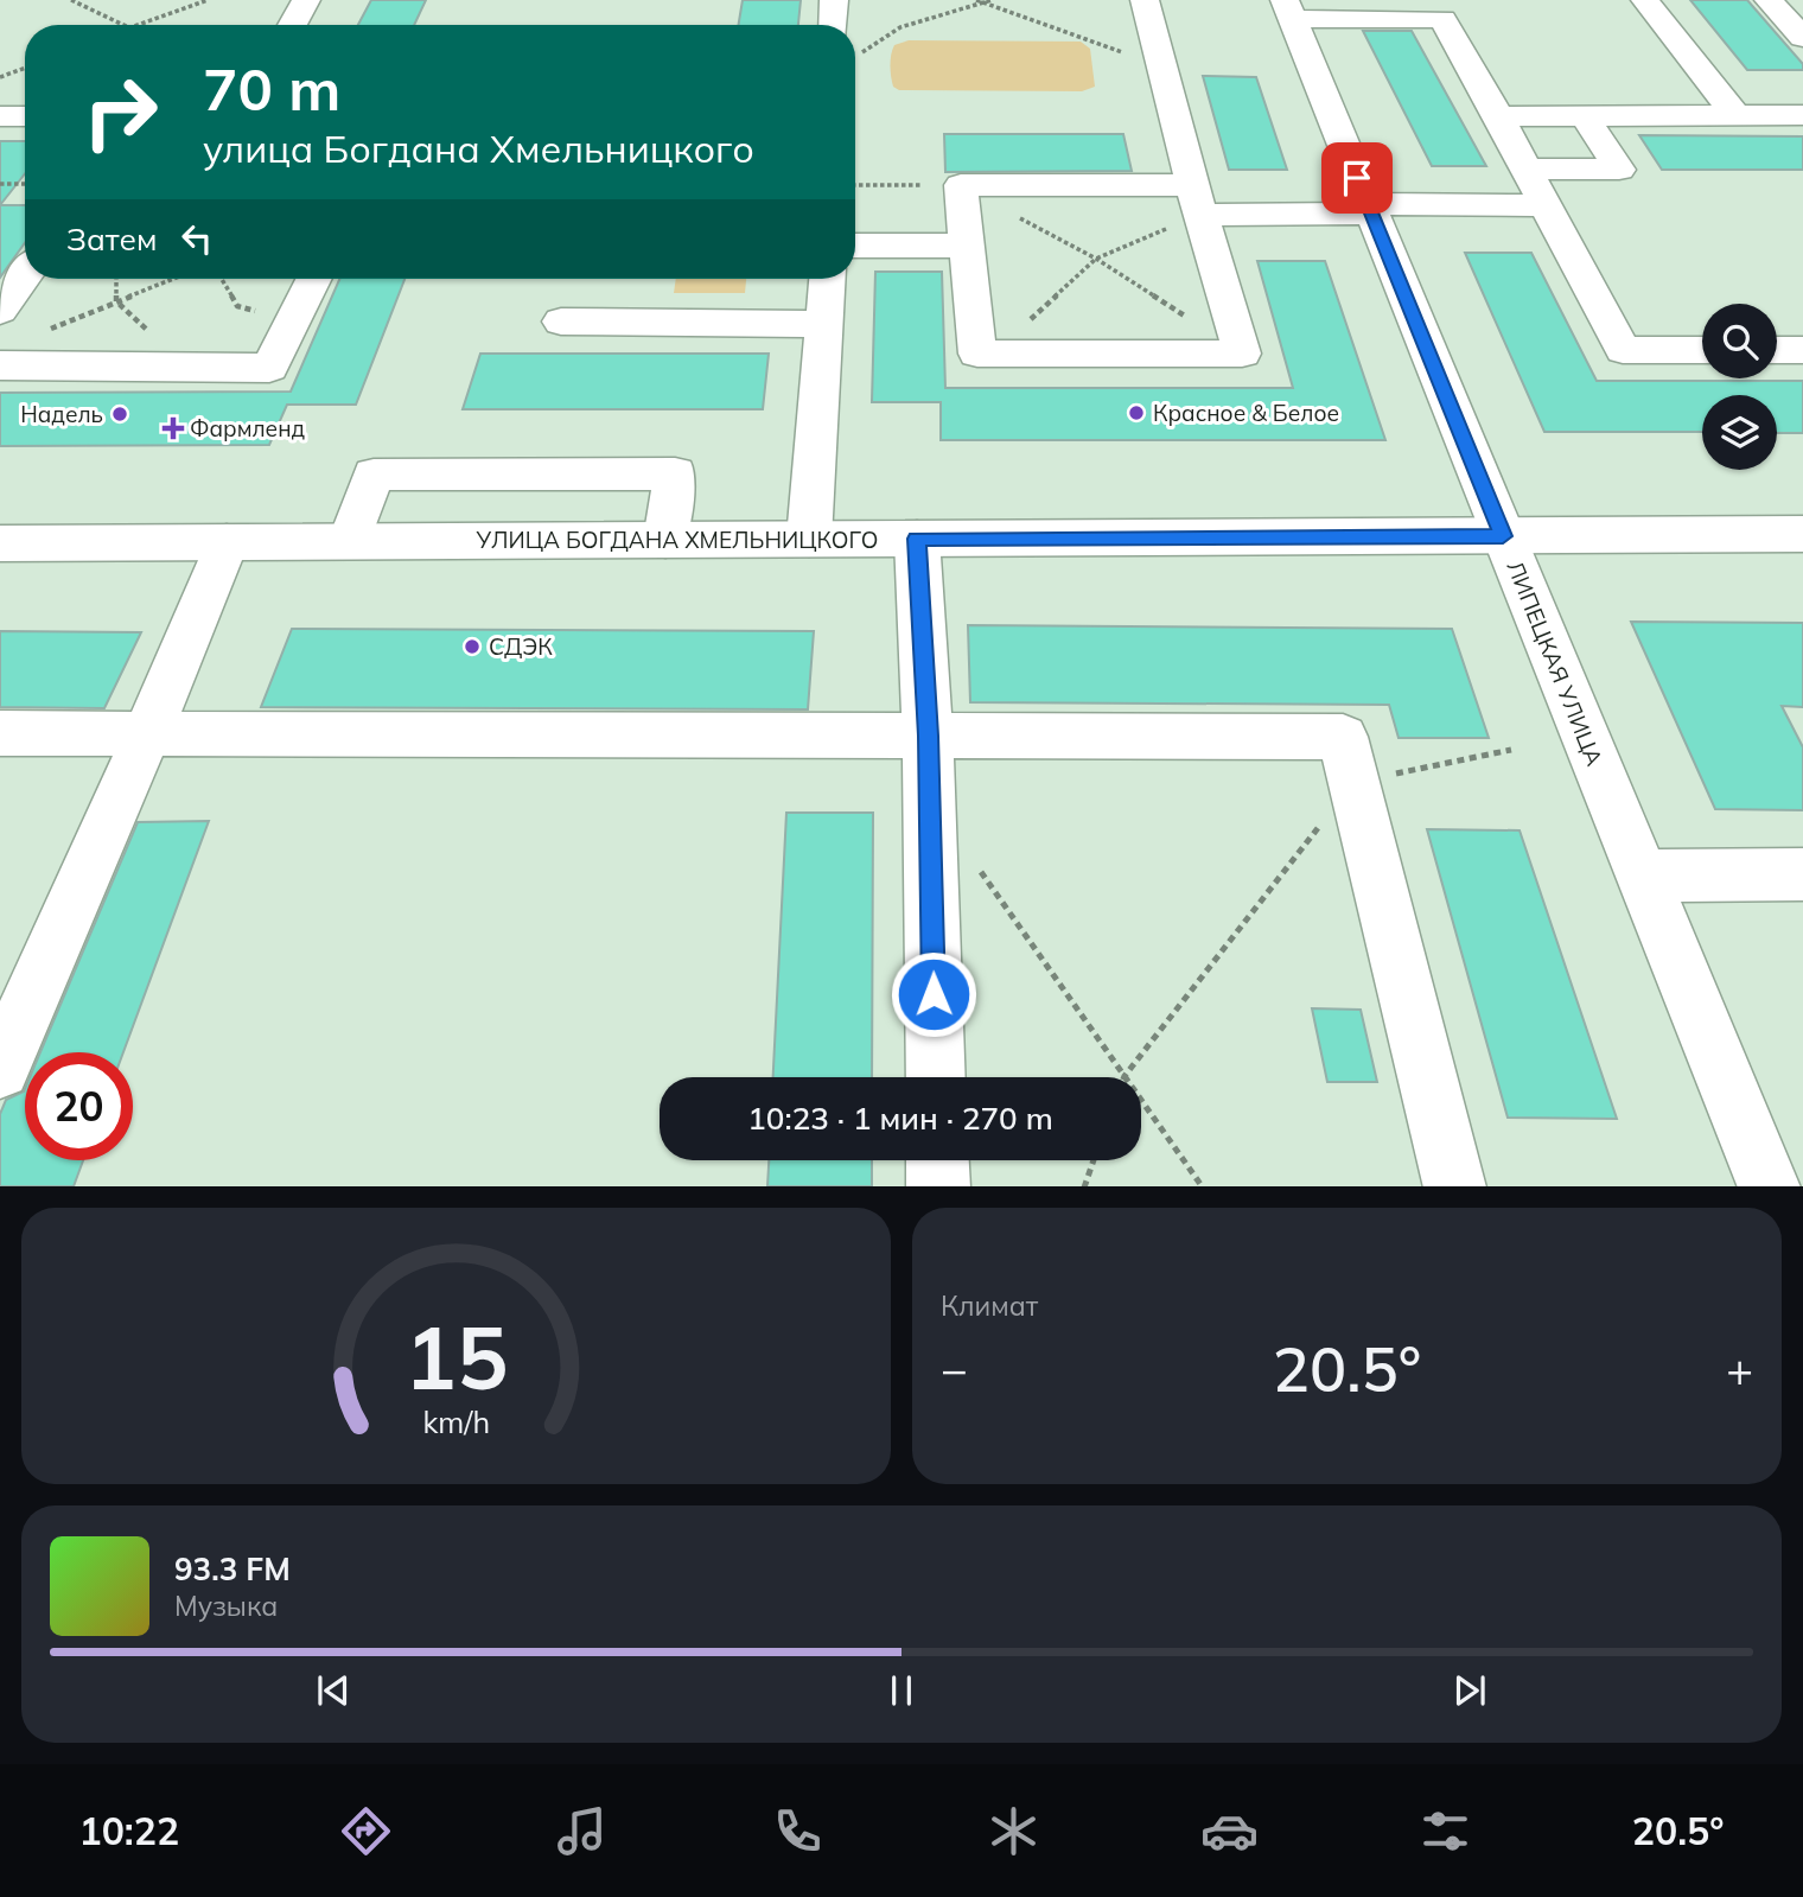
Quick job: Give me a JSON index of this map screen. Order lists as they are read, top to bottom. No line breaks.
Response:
{"streets":{"main road":["УЛИЦА БОГДАНА ХМЕЛЬНИЦКОГО","ЛИПЕЦКАЯ УЛИЦА"]},"crossings":[["УЛИЦА БОГДАНА ХМЕЛЬНИЦКОГО","ЛИПЕЦКАЯ УЛИЦА"]],"places":{"other":["Красное & Белое","Надель","СДЭК"],"health":["Фармленд"]},"page":{"turn":["70 m","улица Богдана Хмельницкого"],"then":"Затем","limit":"20","trip":"10:23 · 1 мин · 270 m","tile":"Климат","heat":["−","20.5°","+"],"song":["93.3 FM","Музыка"],"tabs":["10:22","20.5°"],"gauge":["15","km/h"]}}
